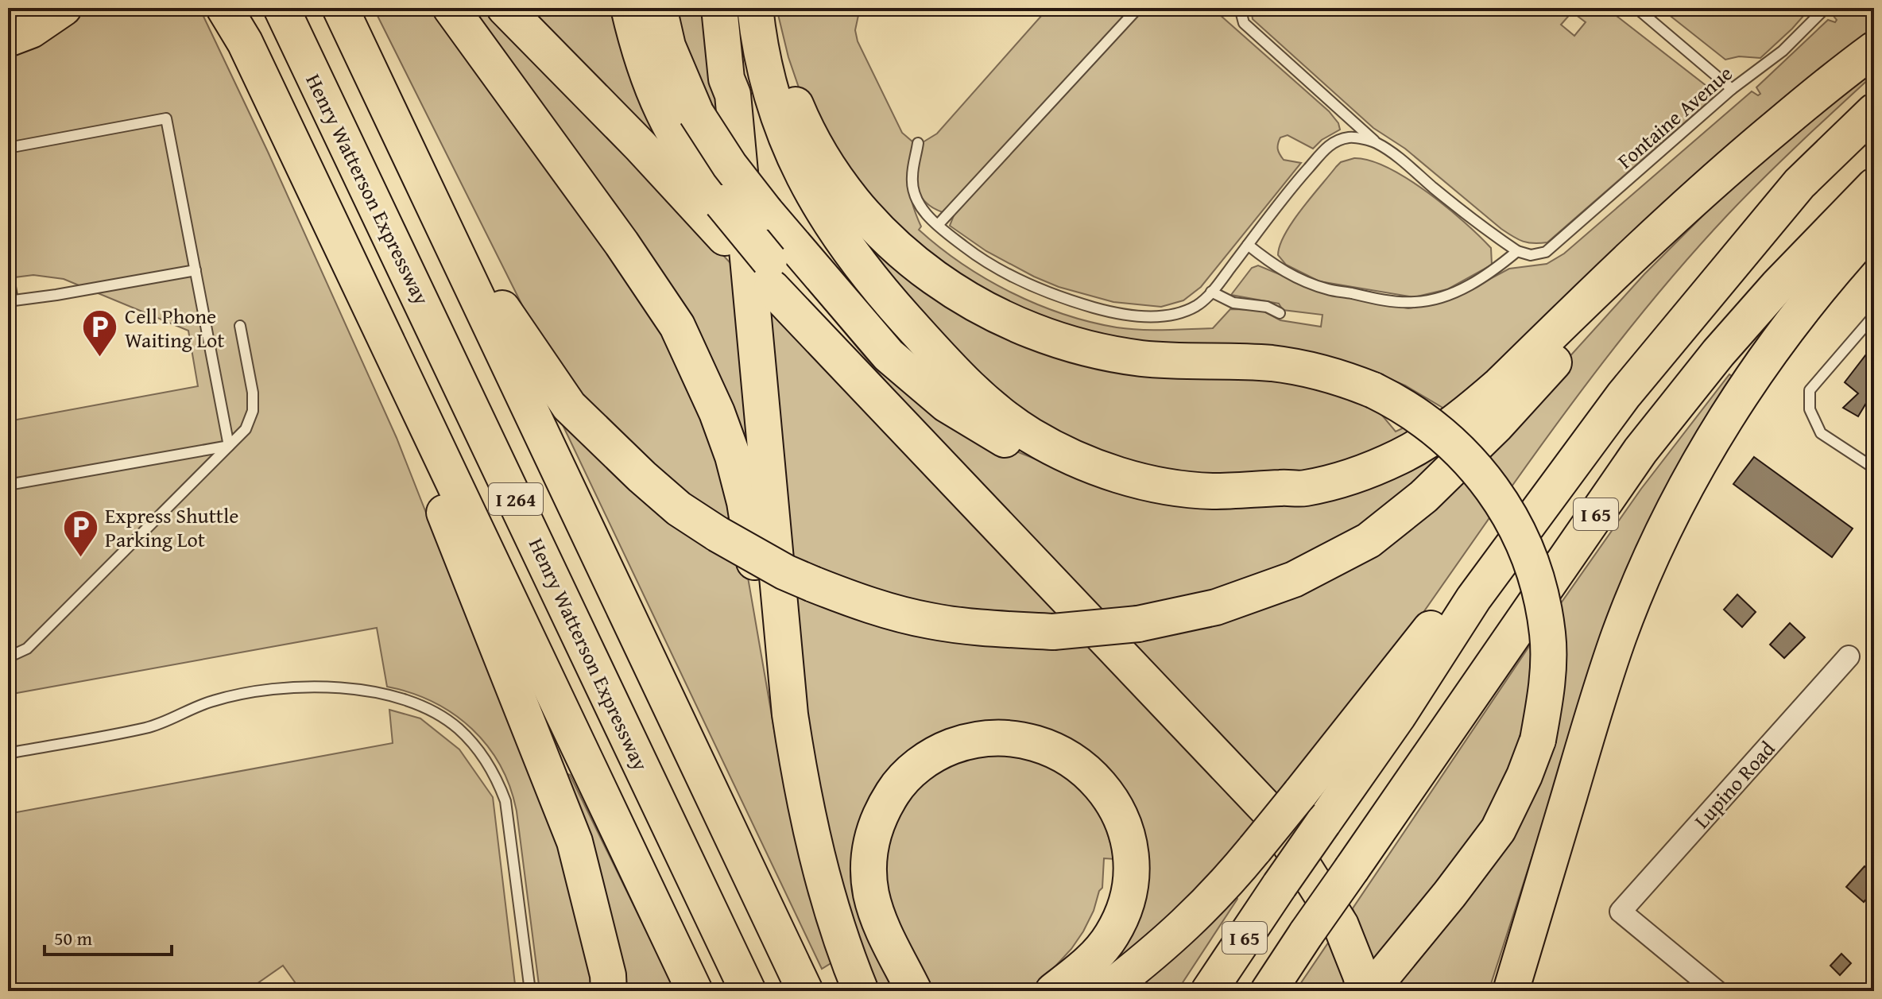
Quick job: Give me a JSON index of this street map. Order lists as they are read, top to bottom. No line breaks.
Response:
{"streets":{"highway":["Henry Watterson Expressway","I 264","I 65"],"street":["Lupino Road"],"lane":["Fontaine Avenue"]},"places":{"parking":["Cell Phone Waiting Lot","Express Shuttle Parking Lot"]},"scale_bar":"50 m"}
